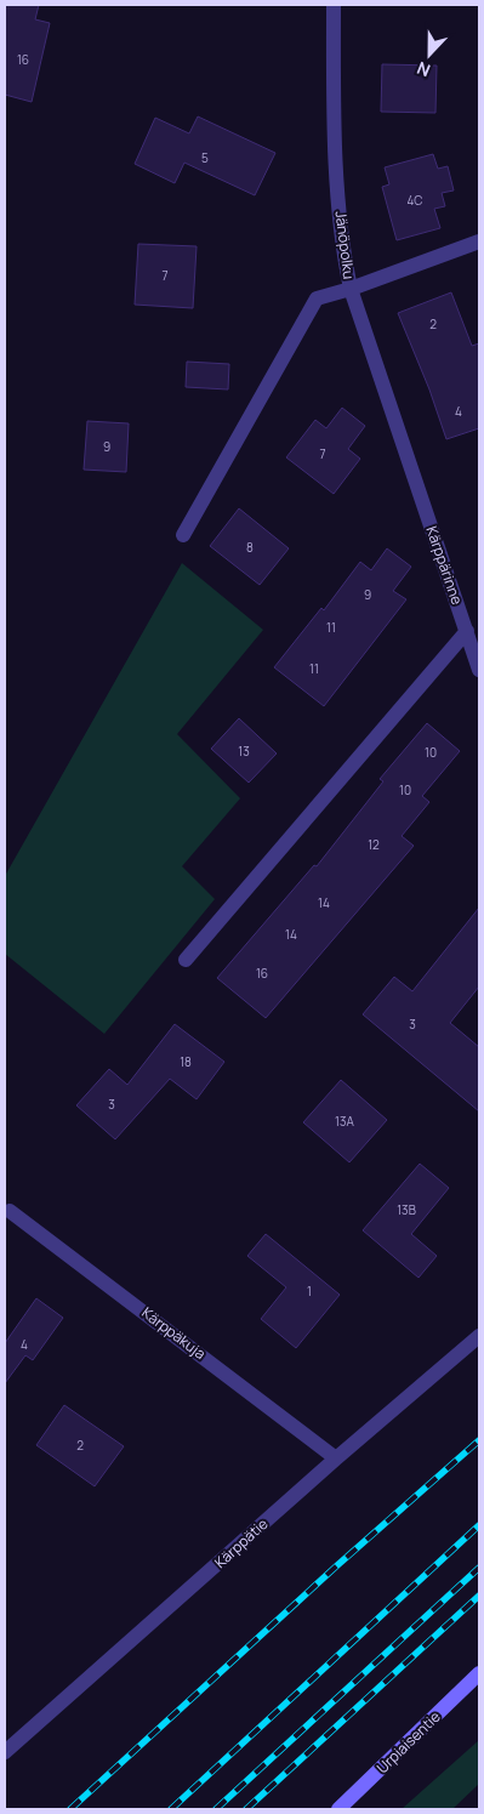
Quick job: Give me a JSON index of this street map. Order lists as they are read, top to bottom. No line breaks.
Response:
{"streets":{"main road":["Urpiaisentie"],"street":["Jänöpolku","Kärppärinne","Kärppäkuja","Kärppätie"]},"crossings":[["Jänöpolku","Kärppärinne"],["Kärppäkuja","Kärppätie"]],"house_numbers":["16","5","4C","7","2","4","9","7","8","9","11","11","13","10","10","12","14","14","16","3","18","3","13A","13B","1","4","2"],"north":"bottom"}
